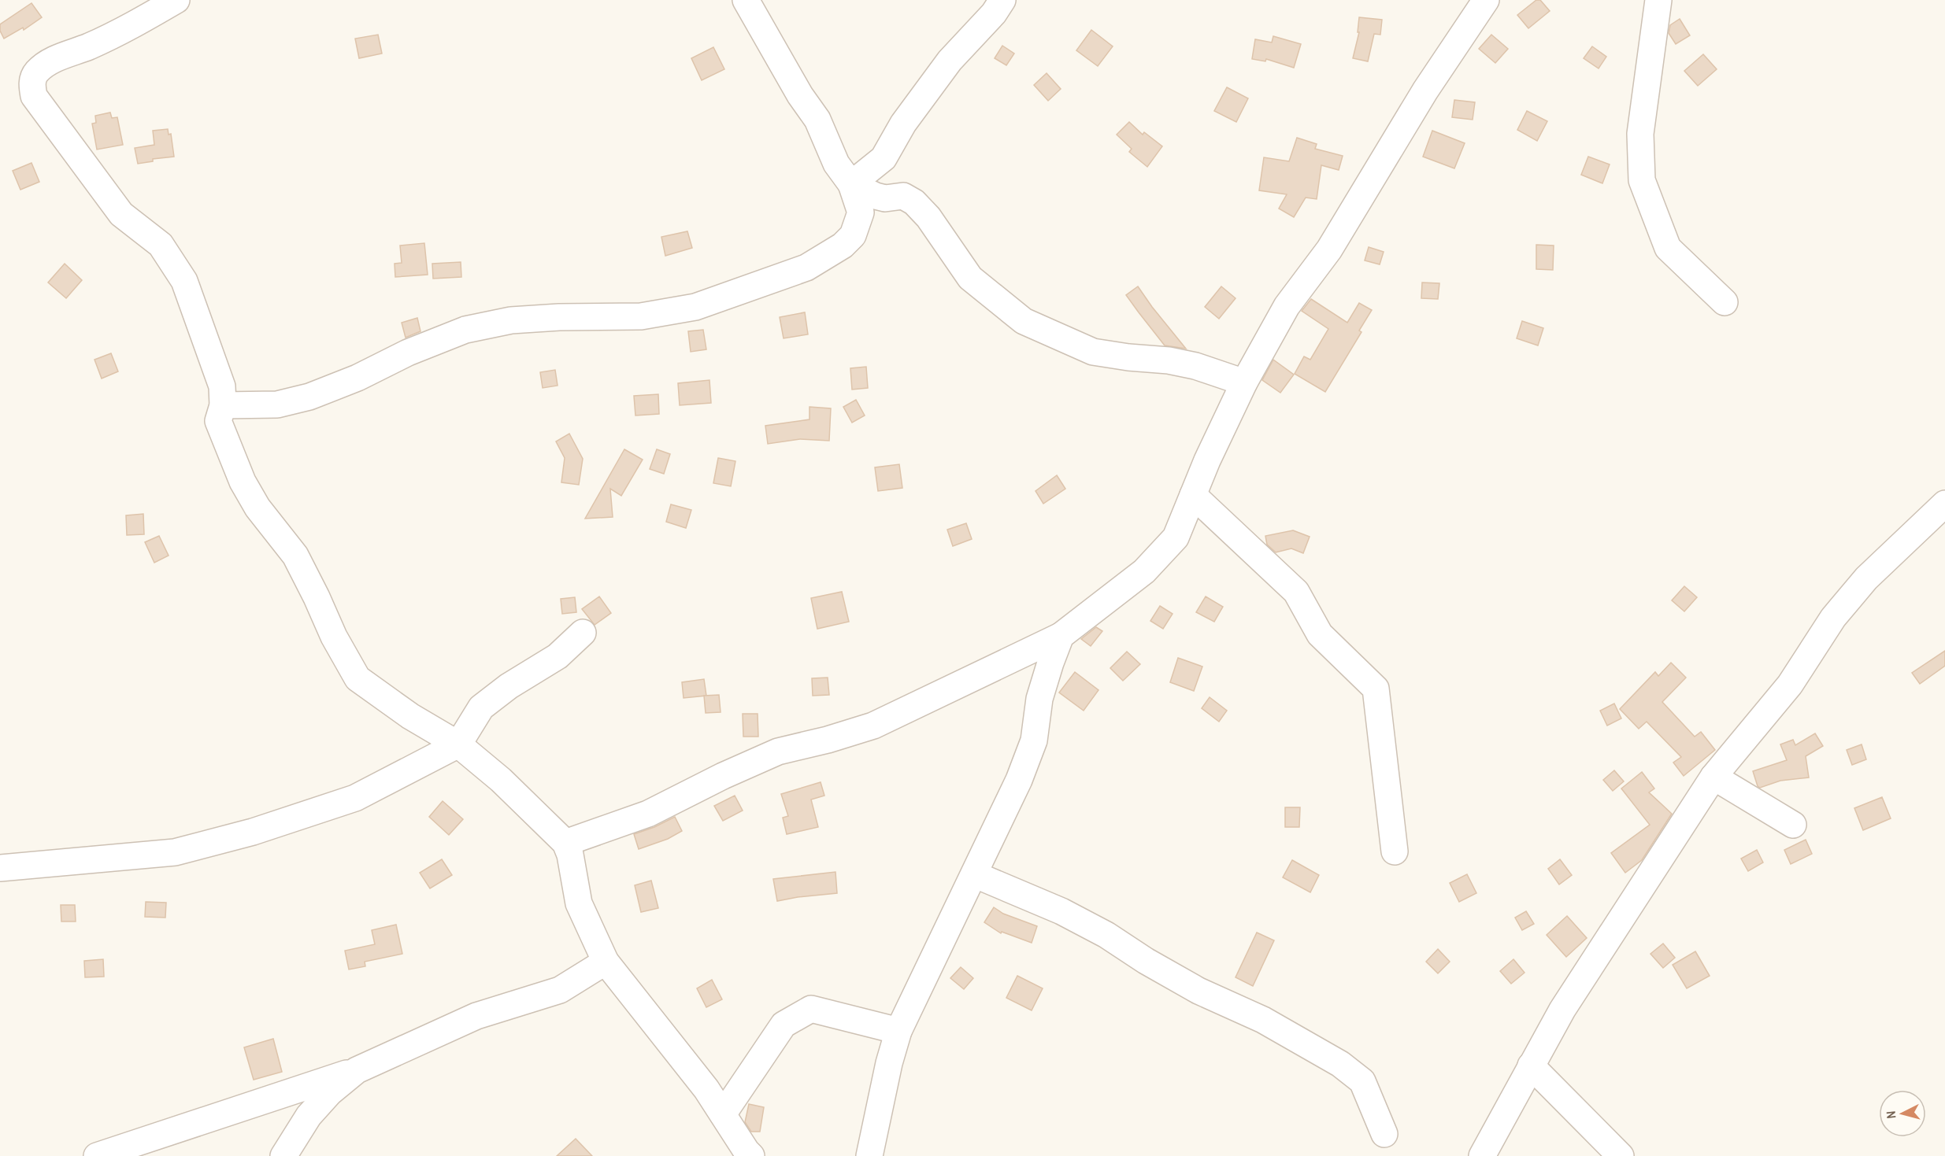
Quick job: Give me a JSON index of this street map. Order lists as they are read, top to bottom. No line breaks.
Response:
{"north":"left"}
